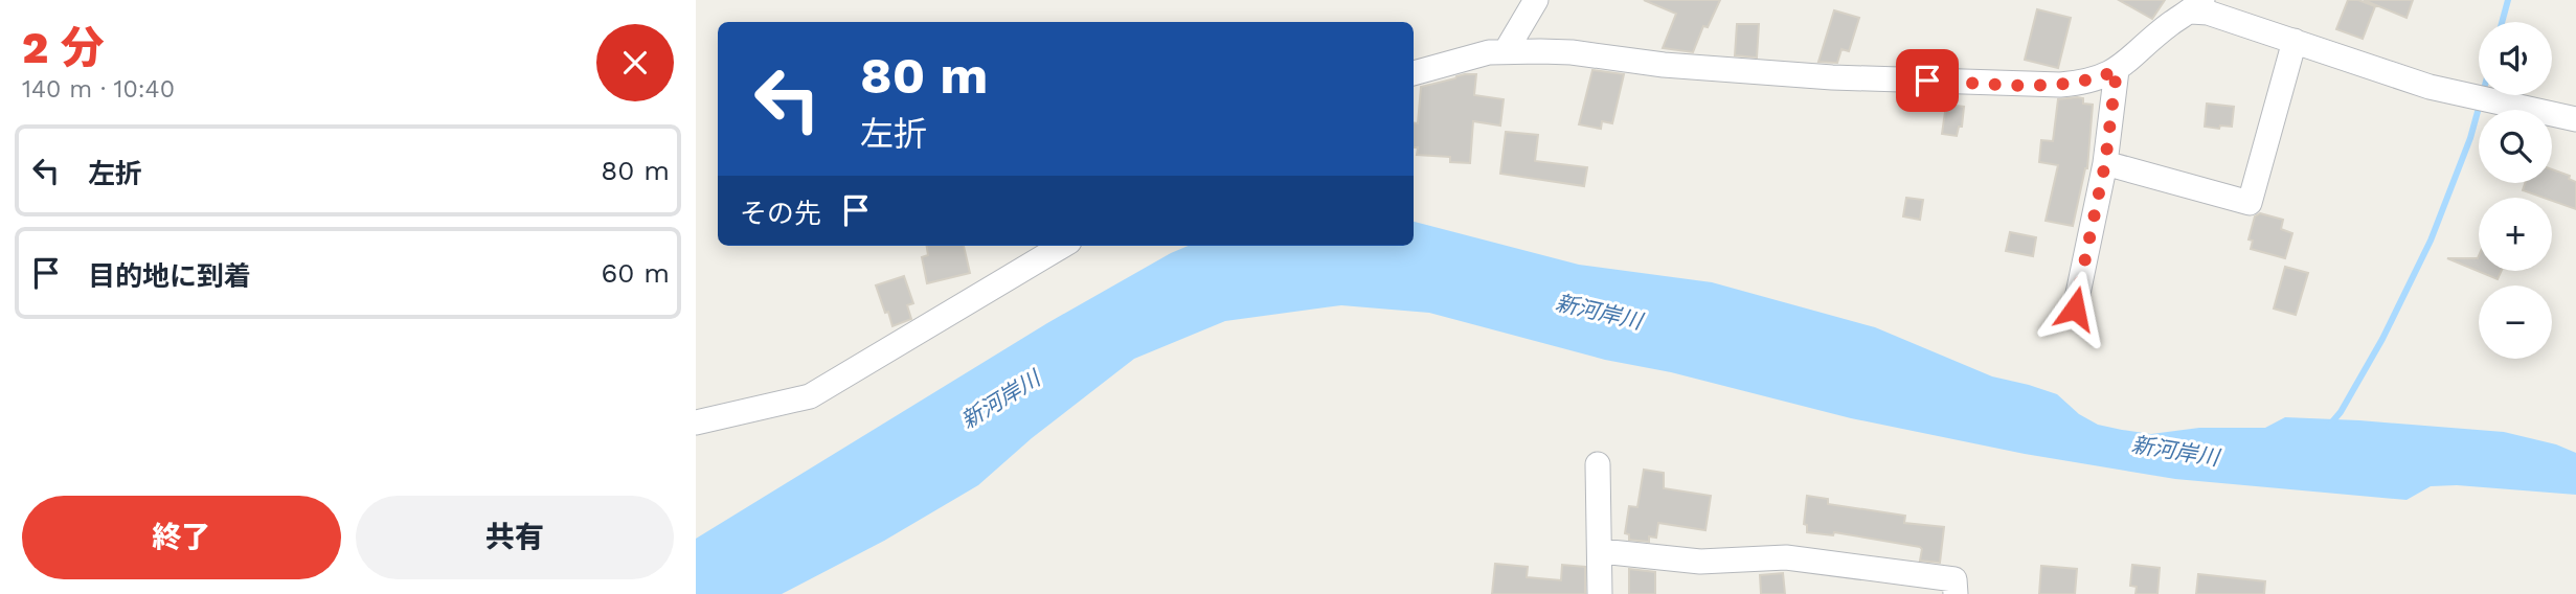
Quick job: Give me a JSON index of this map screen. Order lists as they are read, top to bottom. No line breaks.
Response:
{"water":["新河岸川"],"page":{"heading":["2 分","140 m · 10:40"],"map_buttons":["+","−"],"turn":["80 m","左折"],"list":[{"name":"左折","value":"80 m"},{"name":"目的地に到着","value":"60 m"}],"then":"その先","buttons":["終了","共有"]}}
